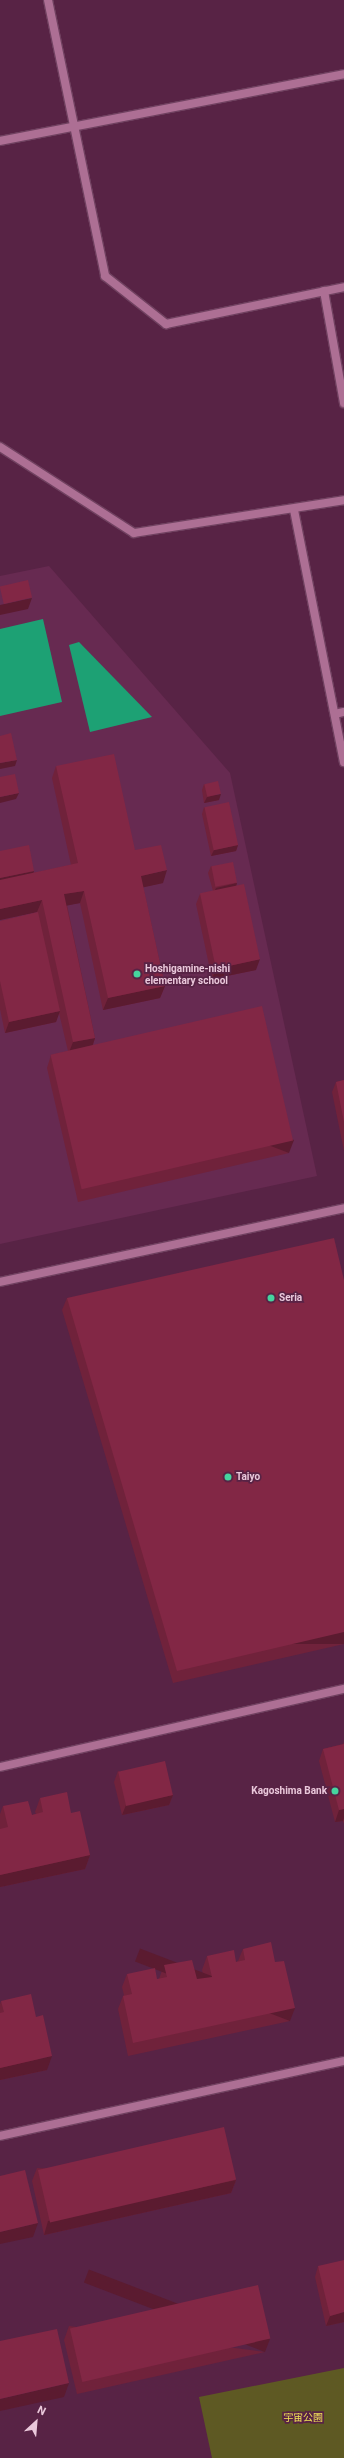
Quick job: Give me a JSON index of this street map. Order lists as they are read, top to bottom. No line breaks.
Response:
{"parks":["宇宙公園"],"places":["Hoshigamine-nishi elementary school","Seria","Taiyo","Kagoshima Bank"],"north":"top right"}
